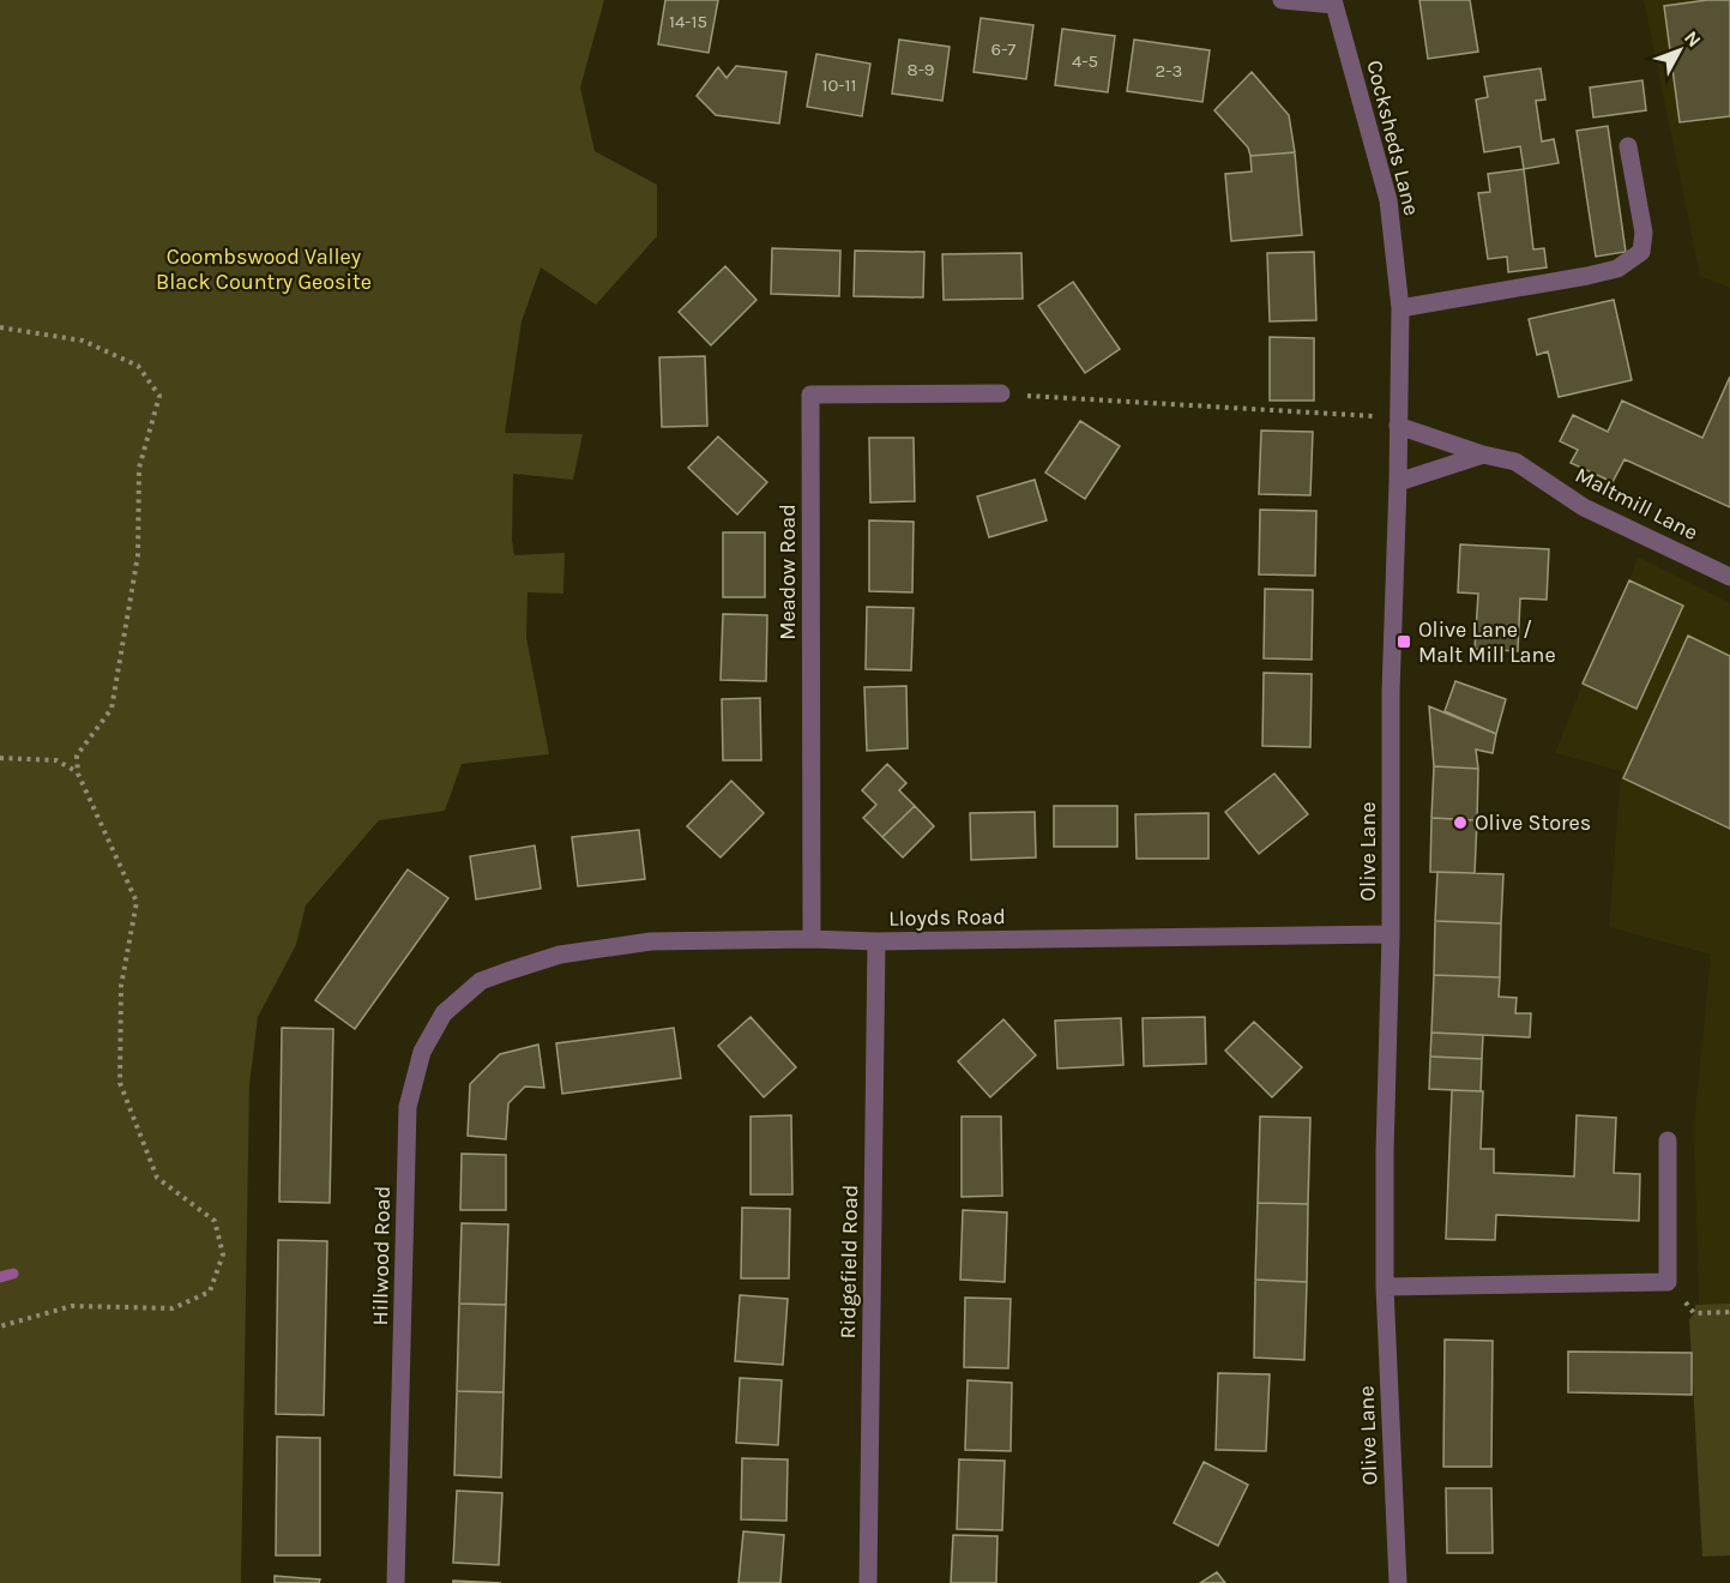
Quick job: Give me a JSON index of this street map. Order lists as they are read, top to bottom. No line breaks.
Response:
{"streets":{"street":["Cocksheds Lane","Maltmill Lane","Meadow Road","Olive Lane","Lloyds Road","Hillwood Road","Ridgefield Road"]},"crossings":[["Cocksheds Lane","Maltmill Lane"],["Cocksheds Lane","Olive Lane"],["Maltmill Lane","Olive Lane"],["Meadow Road","Lloyds Road"],["Olive Lane","Lloyds Road"],["Lloyds Road","Hillwood Road"],["Lloyds Road","Ridgefield Road"]],"parks":["Coombswood Valley Black Country Geosite"],"places":{"transit":["Olive Lane / Malt Mill Lane"],"other":["Olive Stores"]},"house_numbers":["14-15","6-7","4-5","8-9","2-3","10-11"],"north":"top right"}
